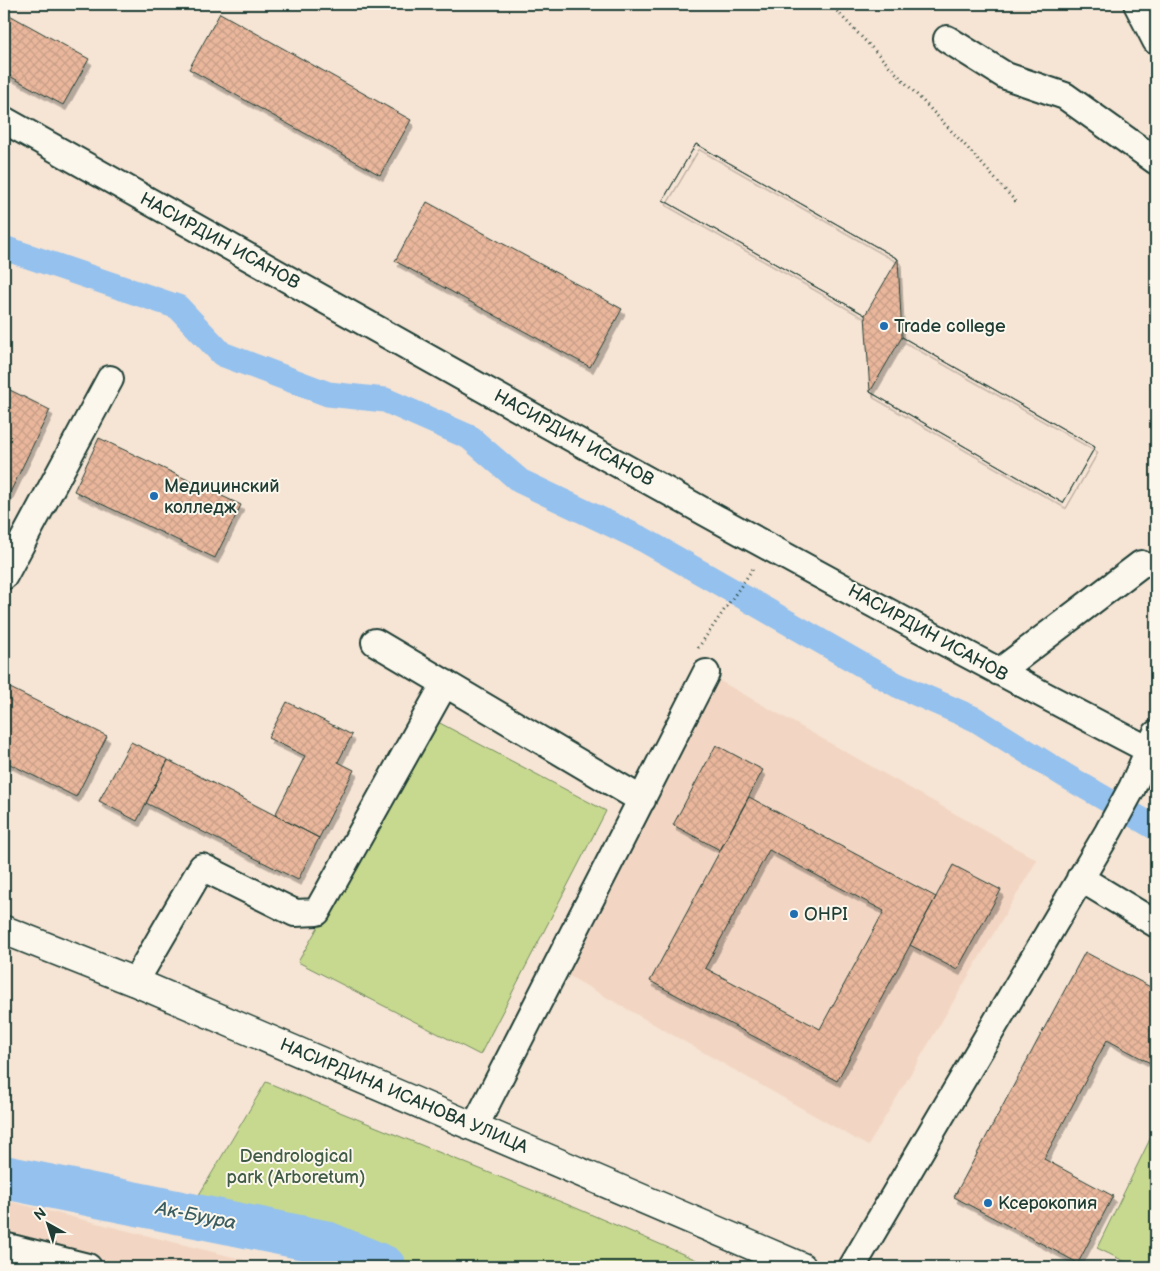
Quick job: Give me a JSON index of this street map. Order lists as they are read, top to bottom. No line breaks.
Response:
{"streets":{"main road":["НАСИРДИНА ИСАНОВА УЛИЦА"],"street":["НАСИРДИН ИСАНОВ"]},"water":["Ак-Буура"],"parks":["Dendrological park (Arboretum)"],"places":["Trade college","Медицинский колледж","OHPI","Ксерокопия"],"north":"top left"}
